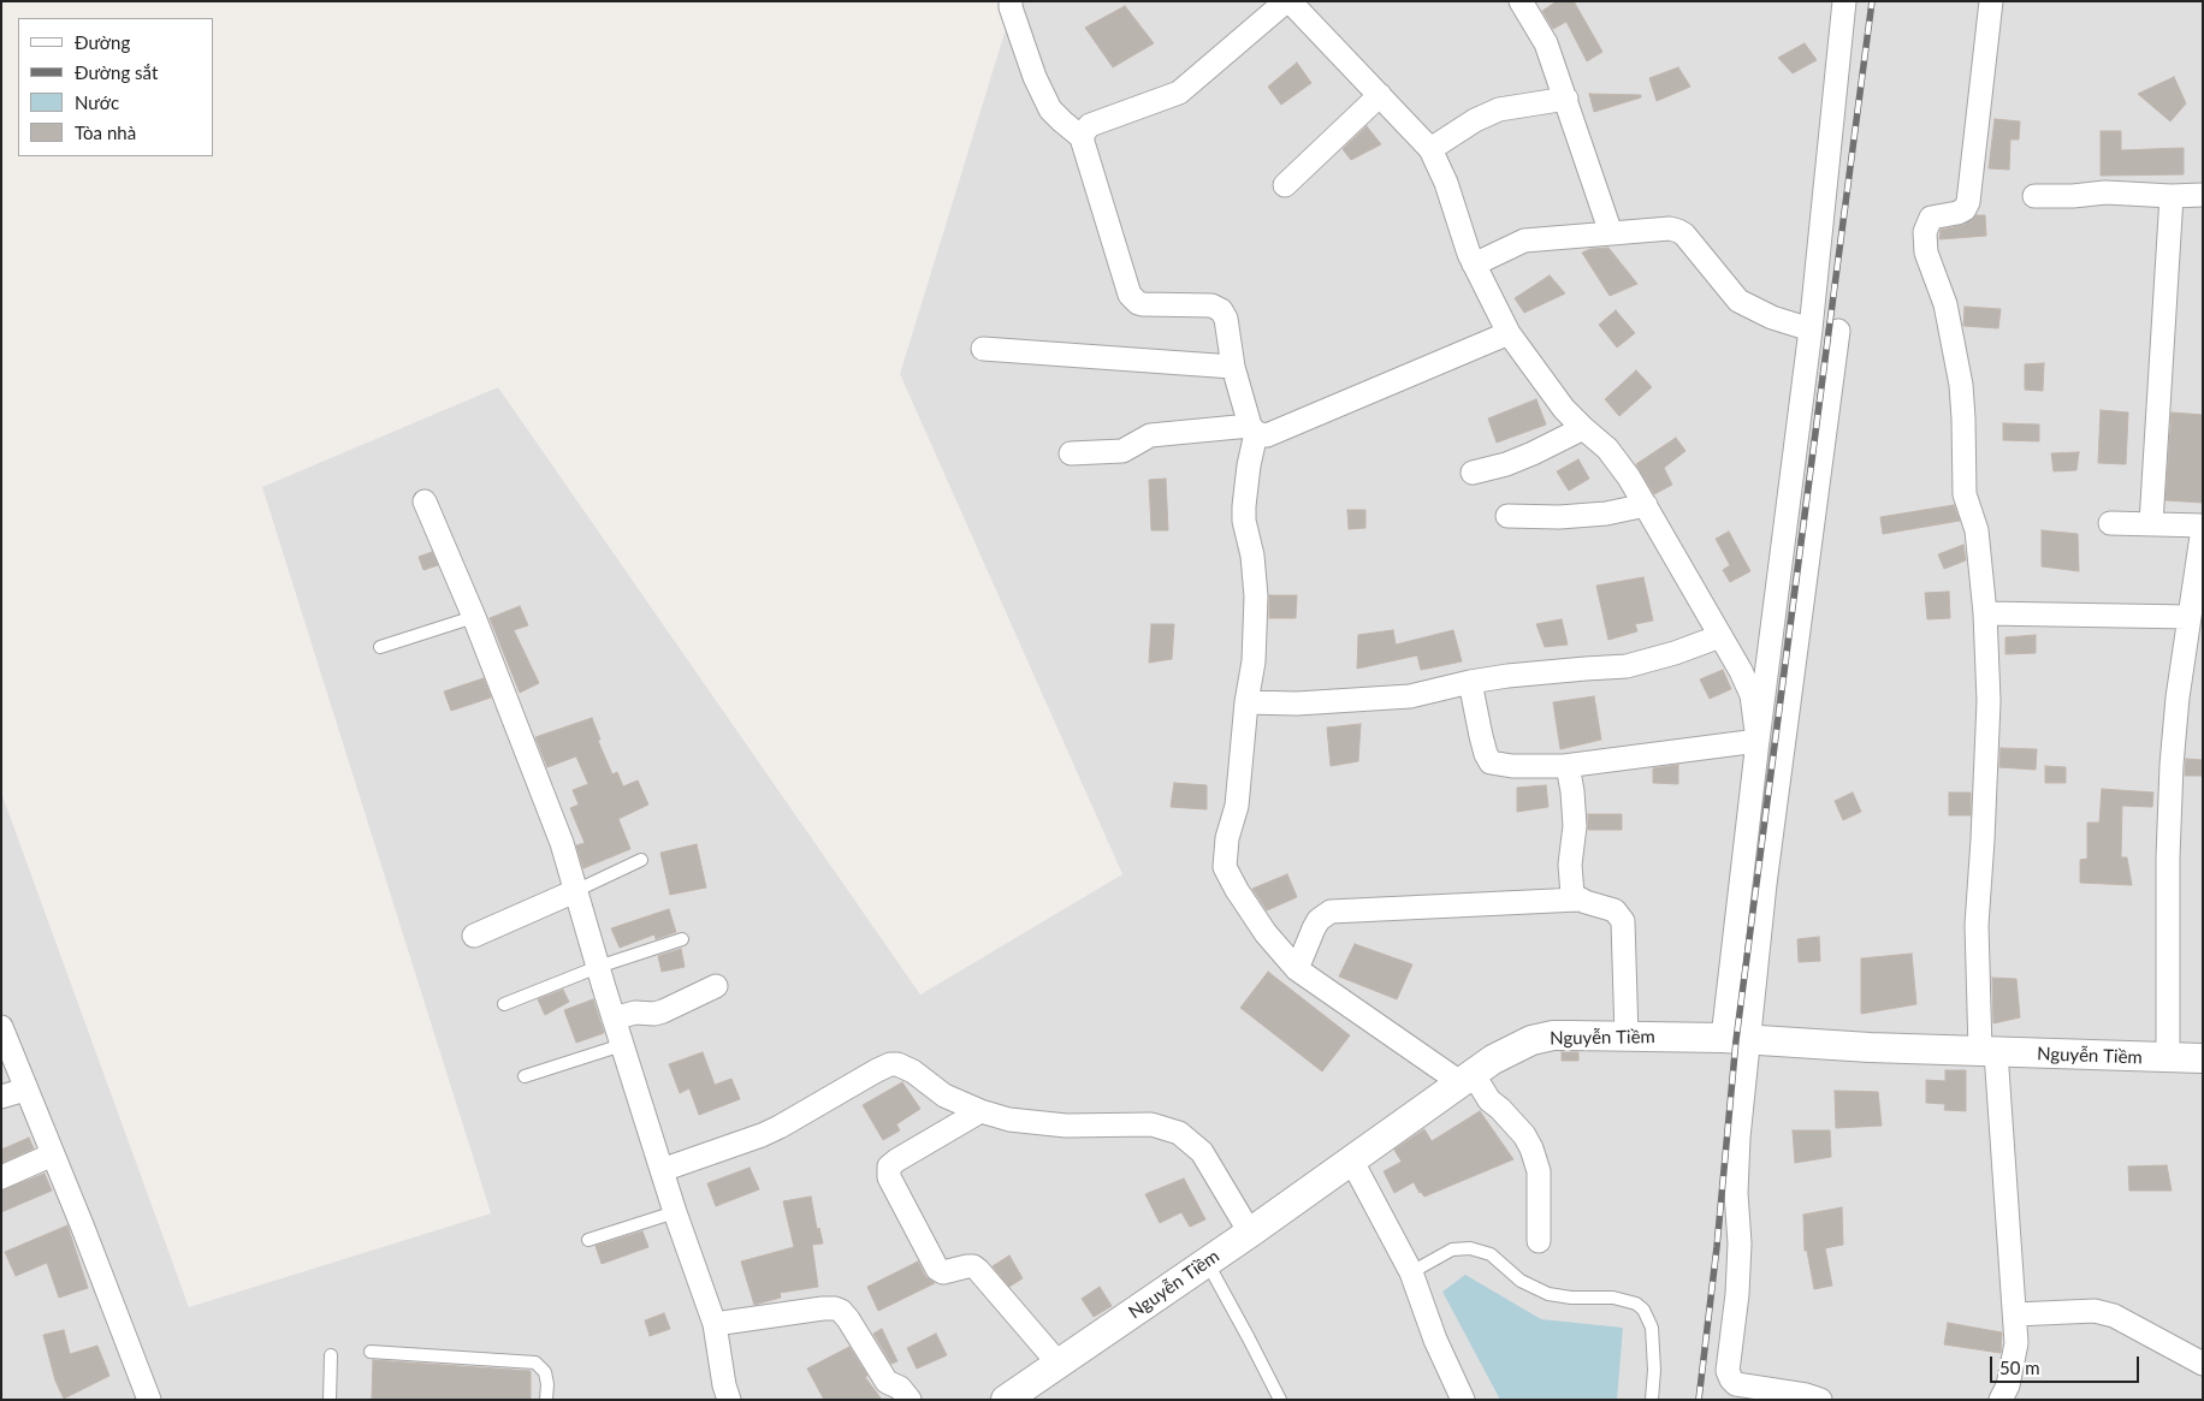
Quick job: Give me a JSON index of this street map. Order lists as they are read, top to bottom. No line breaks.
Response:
{"streets":{"street":["Nguyễn Tiềm"]},"legend":["Đường","Đường sắt","Nước","Tòa nhà"],"scale_bar":"50 m"}
